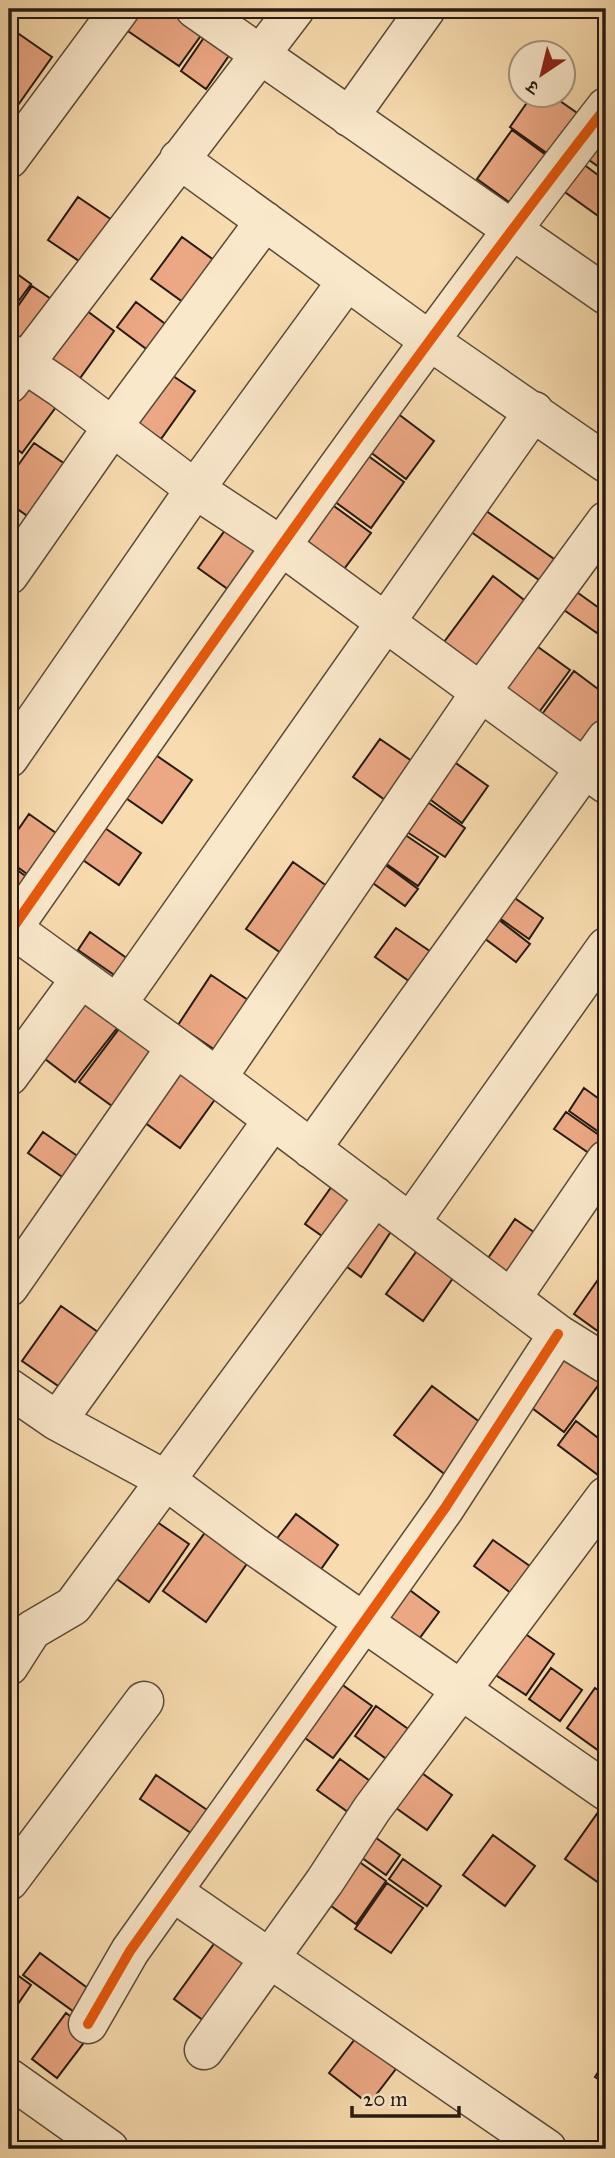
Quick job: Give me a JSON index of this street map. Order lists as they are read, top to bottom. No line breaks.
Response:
{"scale_bar":"20 m","north":"bottom left"}
